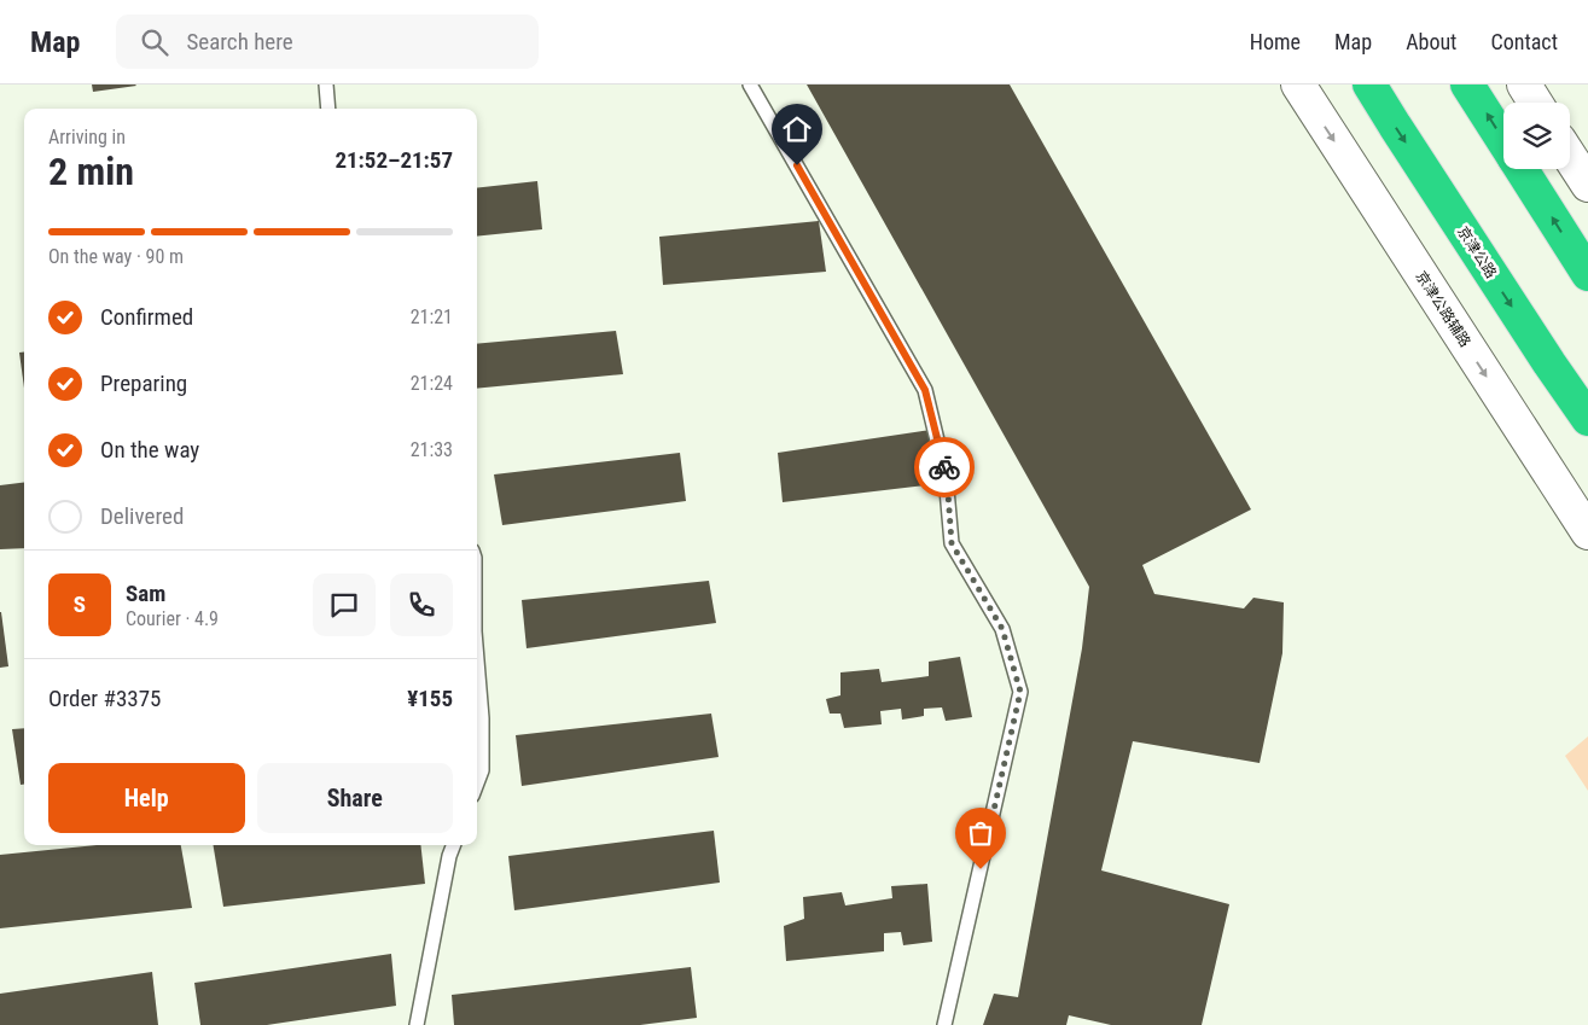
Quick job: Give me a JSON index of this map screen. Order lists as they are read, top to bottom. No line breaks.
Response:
{"streets":{"highway":["京津公路"],"main road":["京津公路辅路"]},"one_way":["京津公路辅路"],"page":{"header":"Map","search":"Search here","nav":["Home","Map","About","Contact"],"heading":["2 min","Arriving in","21:52–21:57"],"panel":["Sam","Courier · 4.9","Order #3375","¥155"],"bar":"On the way · 90 m","list":[["Confirmed","21:21"],["Preparing","21:24"],["On the way","21:33"],"Delivered"],"round":"S","buttons":["Help","Share"]}}
